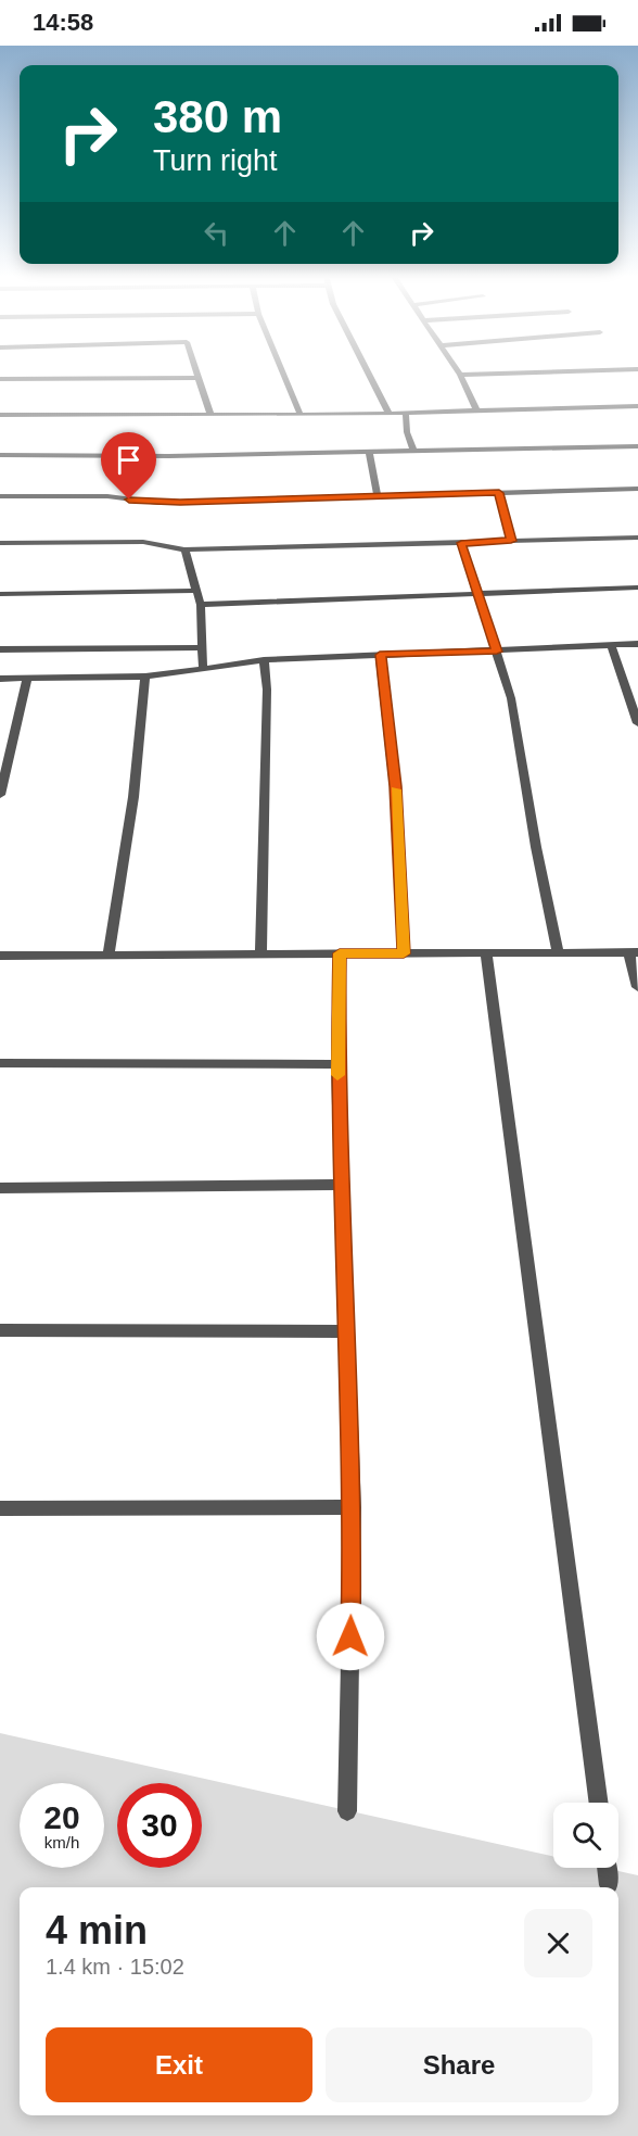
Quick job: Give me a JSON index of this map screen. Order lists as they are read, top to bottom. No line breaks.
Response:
{"page":{"status":"14:58","turn":["380 m","Turn right"],"speed":"20 km/h","limit":"30","heading":["4 min","1.4 km · 15:02"],"buttons":["Exit","Share"]}}
